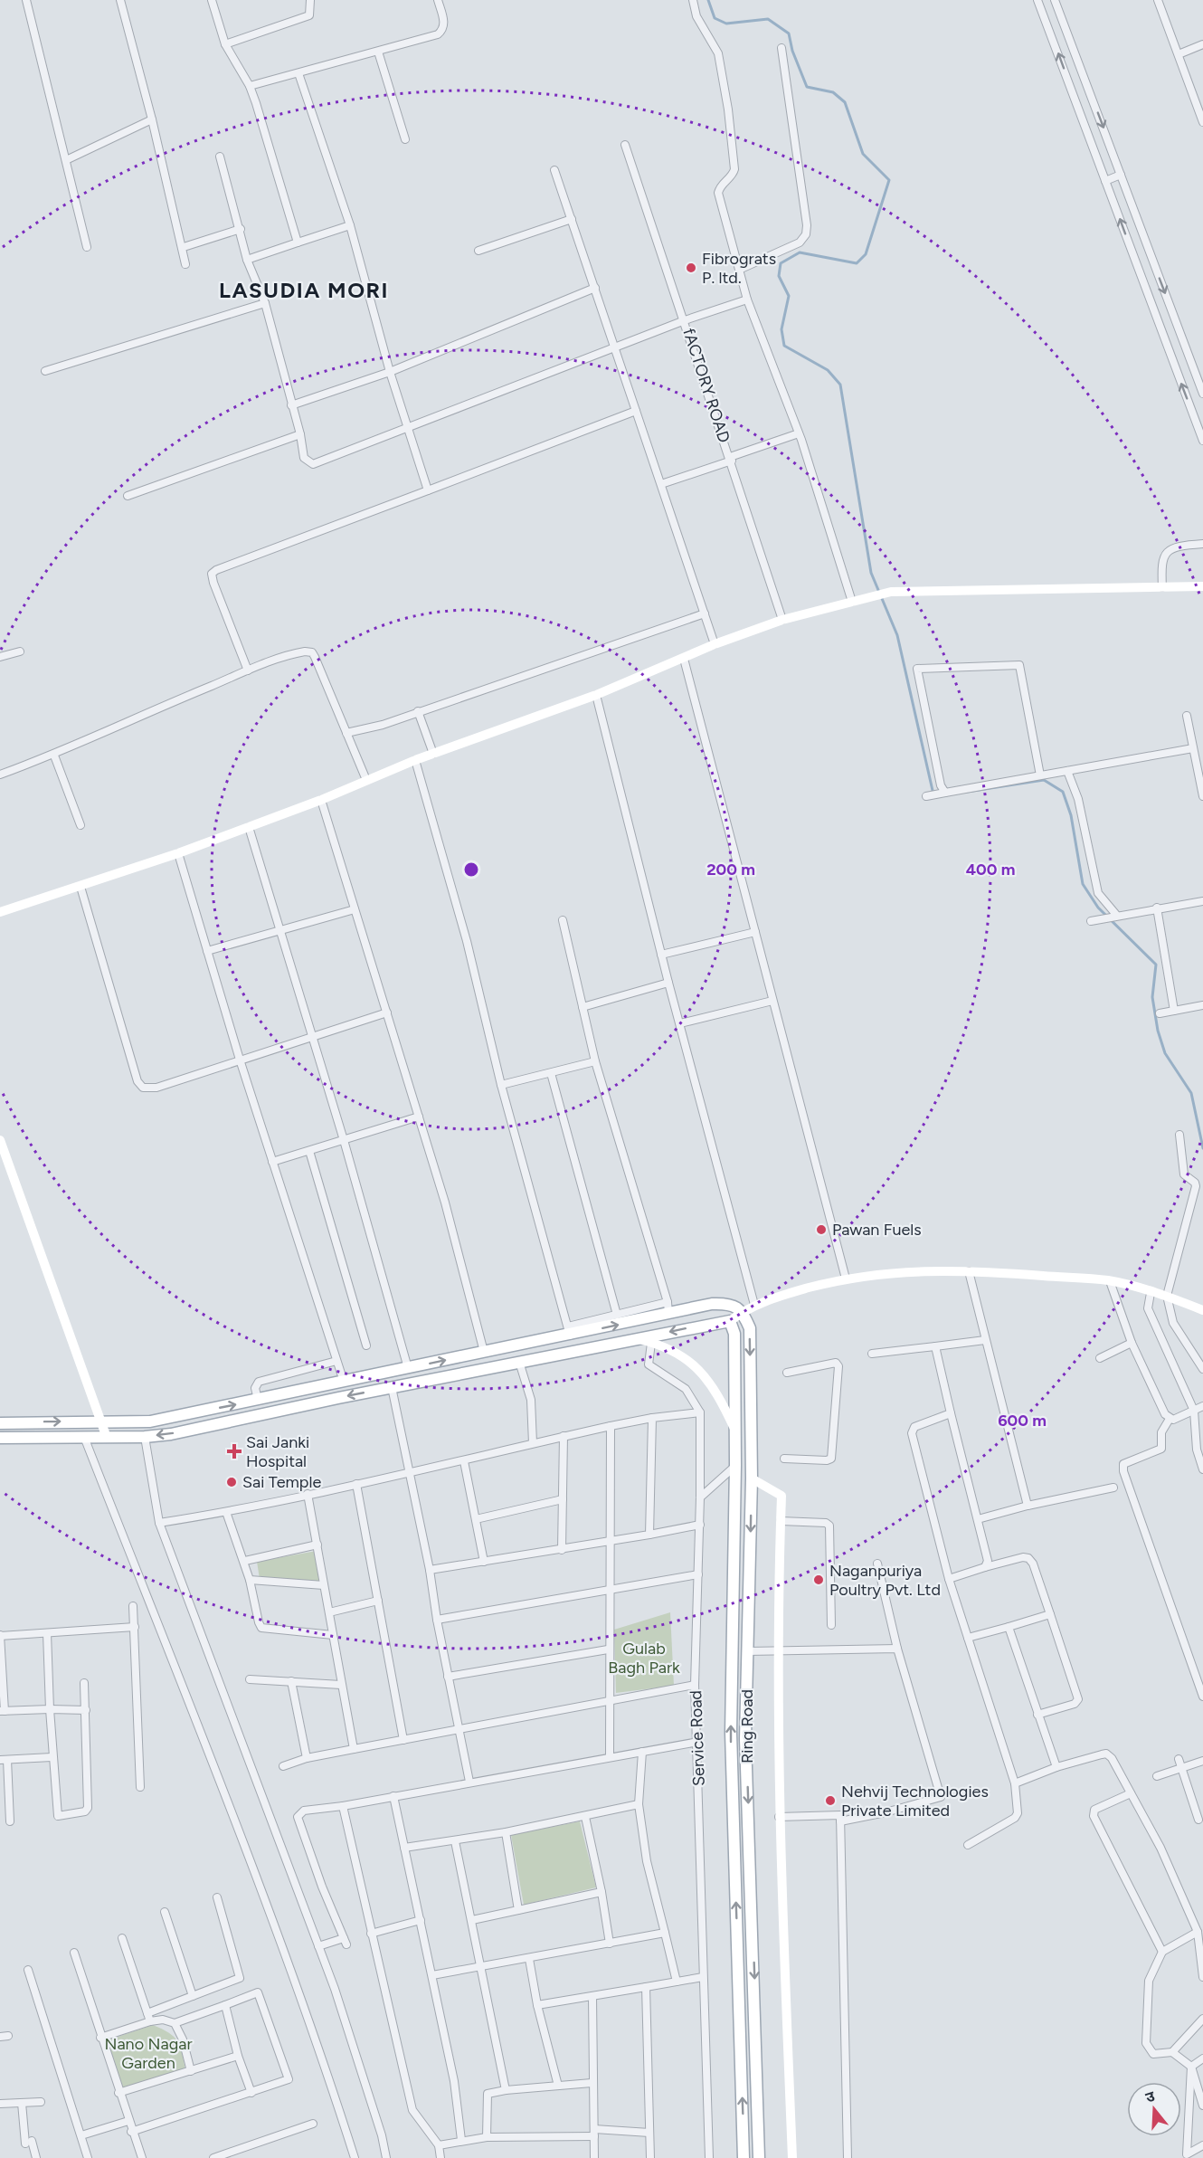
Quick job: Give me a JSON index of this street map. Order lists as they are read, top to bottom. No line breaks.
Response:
{"streets":{"main road":["Ring Road"],"street":["fACTORY ROAD","Service Road"]},"districts":["LASUDIA MORI"],"parks":["Gulab Bagh Park","Nano Nagar Garden"],"places":{"other":["Fibrograts P. ltd.","Pawan Fuels","Sai Temple","Naganpuriya Poultry Pvt. Ltd","Nehvij Technologies Private Limited"],"health":["Sai Janki Hospital"]},"north":"top","rings":["200 m","400 m","600 m"]}
